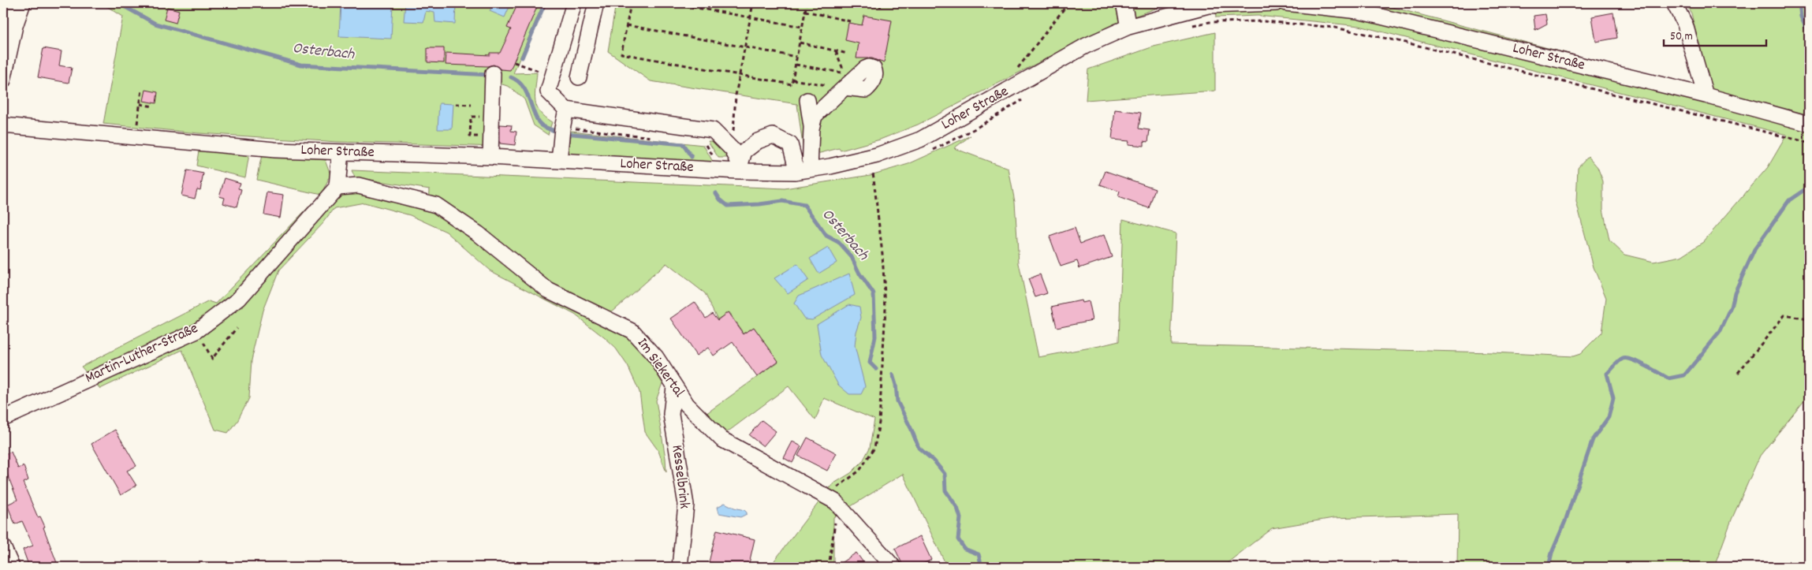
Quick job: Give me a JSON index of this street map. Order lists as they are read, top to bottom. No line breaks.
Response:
{"streets":{"street":["Loher Straße","Martin-Luther-Straße","Im Siekertal","Kesselbrink"]},"crossings":[["Martin-Luther-Straße","Im Siekertal"],["Im Siekertal","Kesselbrink"]],"water":["Osterbach"],"scale_bar":"50 m"}
